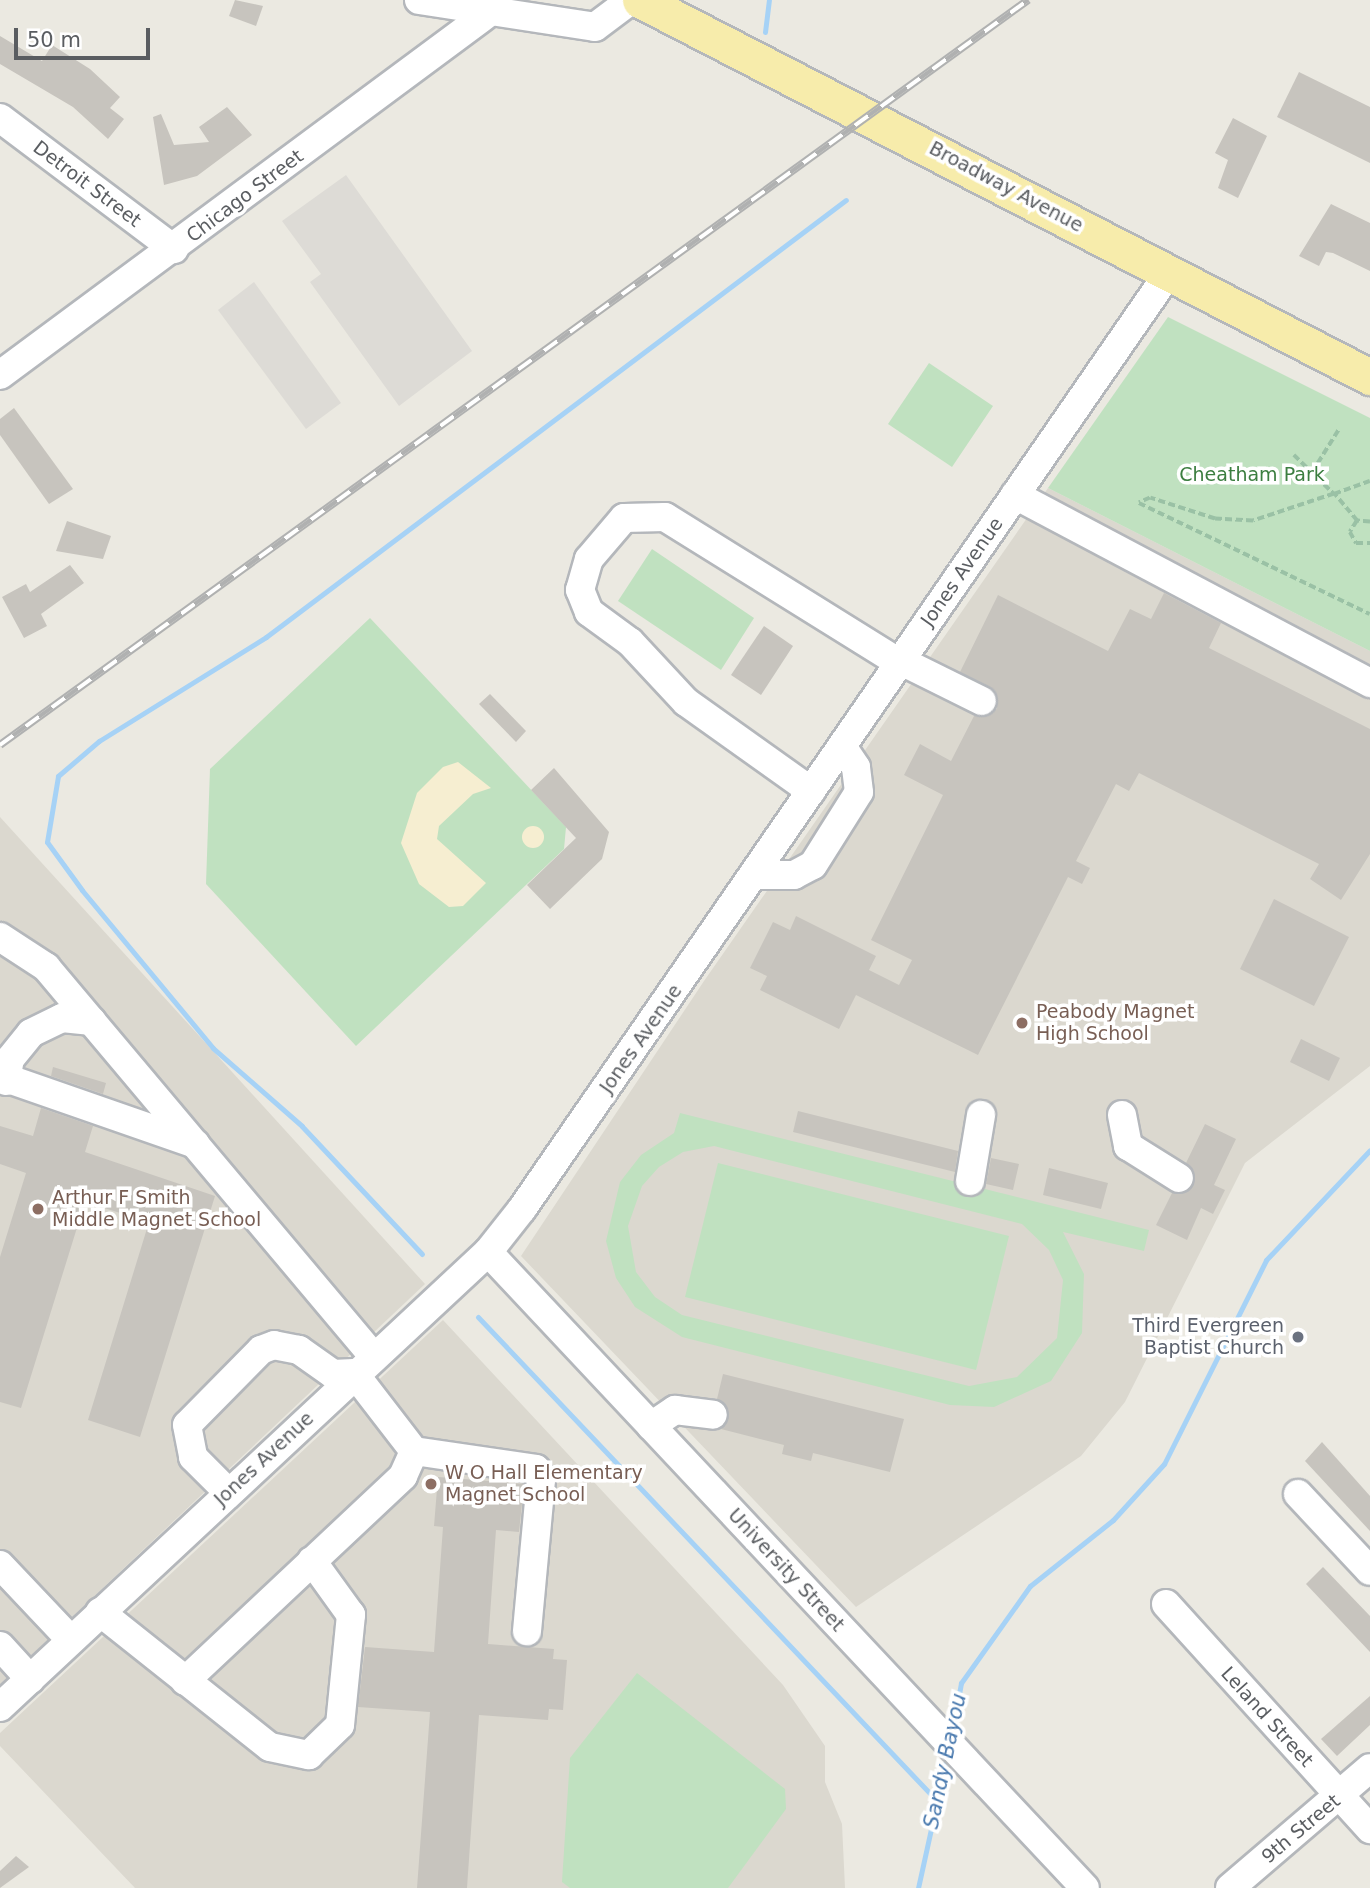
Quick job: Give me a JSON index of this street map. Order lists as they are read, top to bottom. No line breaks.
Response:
{"streets":{"main road":["Broadway Avenue"],"street":["Detroit Street","Chicago Street","Jones Avenue","University Street","Leland Street","9th Street"]},"crossings":[["Detroit Street","Chicago Street"],["Broadway Avenue","Jones Avenue"],["Jones Avenue","University Street"],["Leland Street","9th Street"]],"water":["Sandy Bayou"],"parks":["Cheatham Park"],"places":["Peabody Magnet High School","Arthur F Smith Middle Magnet School","Third Evergreen Baptist Church","W O Hall Elementary Magnet School"],"scale_bar":"50 m"}
